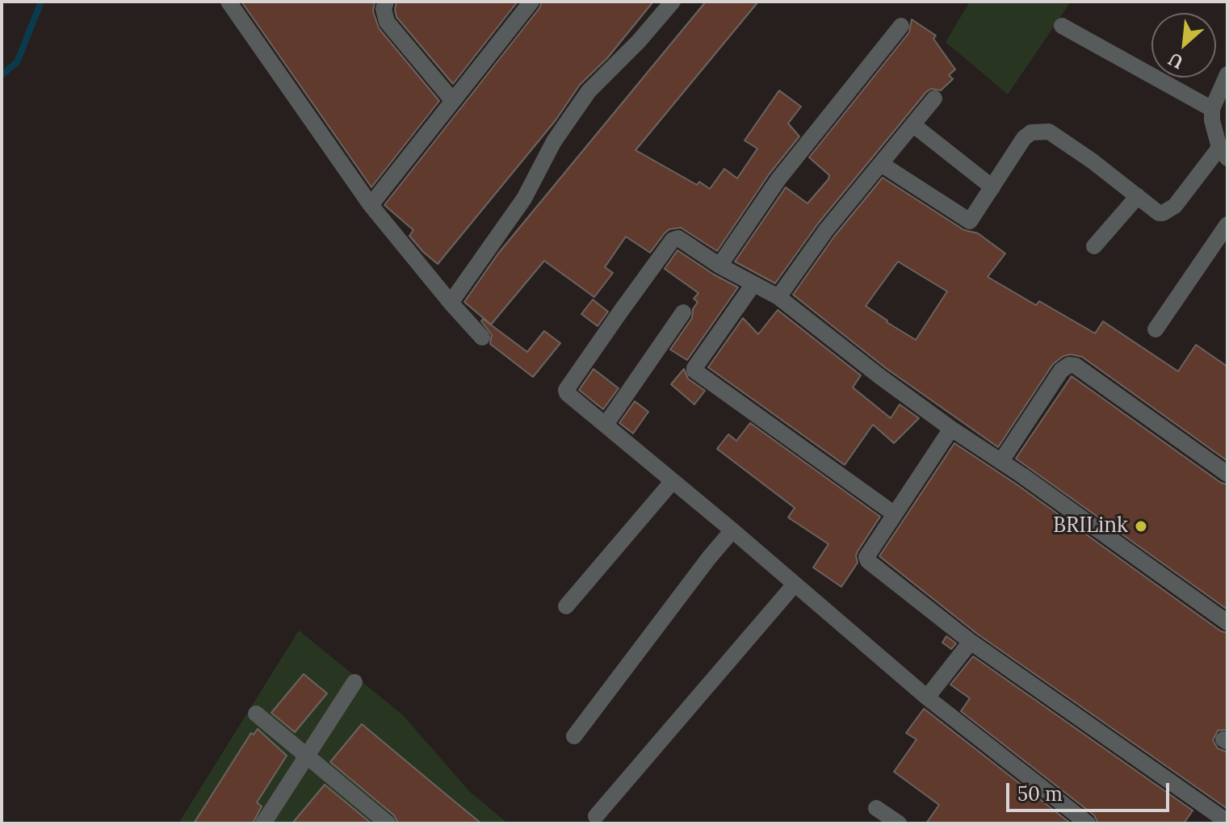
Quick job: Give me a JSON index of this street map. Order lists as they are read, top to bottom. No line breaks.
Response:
{"places":["BRILink"],"scale_bar":"50 m","north":"bottom left"}
